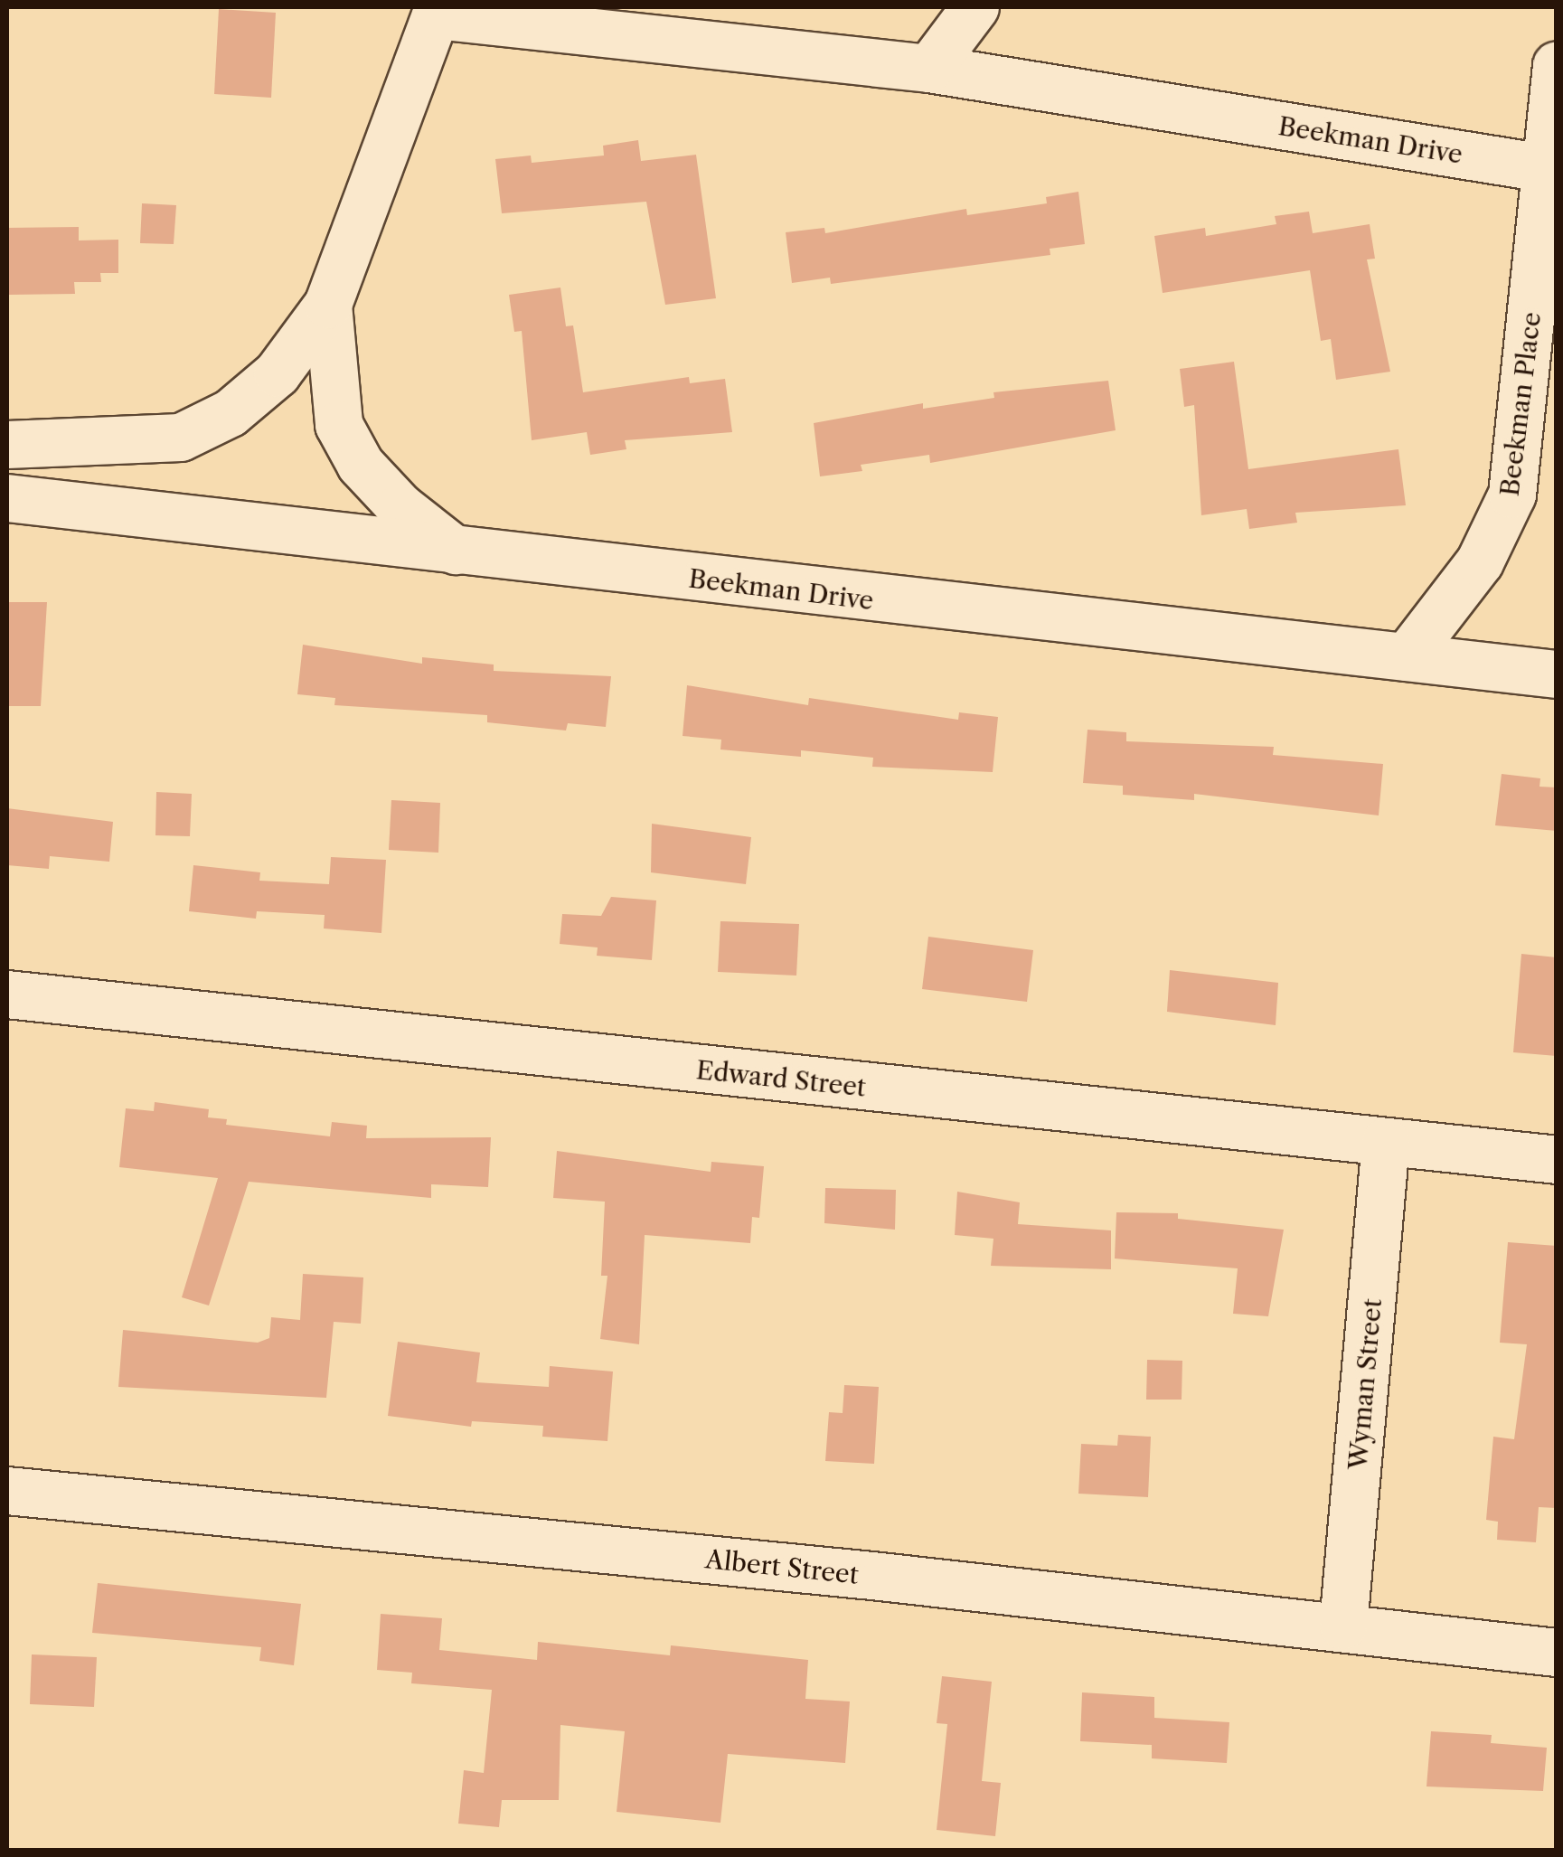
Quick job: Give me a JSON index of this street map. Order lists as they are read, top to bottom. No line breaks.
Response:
{"streets":{"street":["Beekman Drive","Beekman Place","Edward Street","Wyman Street","Albert Street"]},"crossings":[["Beekman Drive","Beekman Place"],["Edward Street","Wyman Street"],["Wyman Street","Albert Street"]]}
